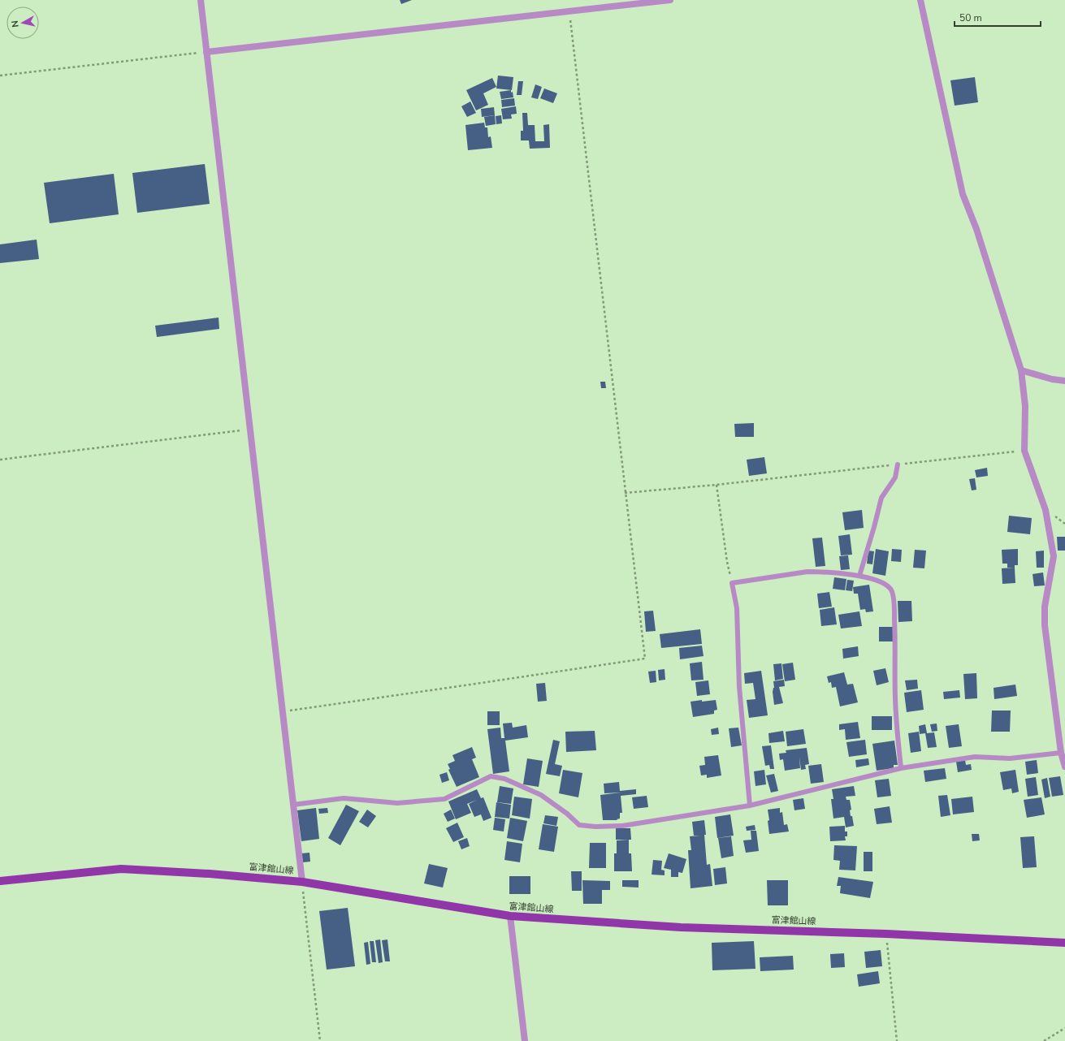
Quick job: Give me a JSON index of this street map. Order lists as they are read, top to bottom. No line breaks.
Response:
{"streets":{"main road":["富津館山線"]},"scale_bar":"50 m","north":"left"}
